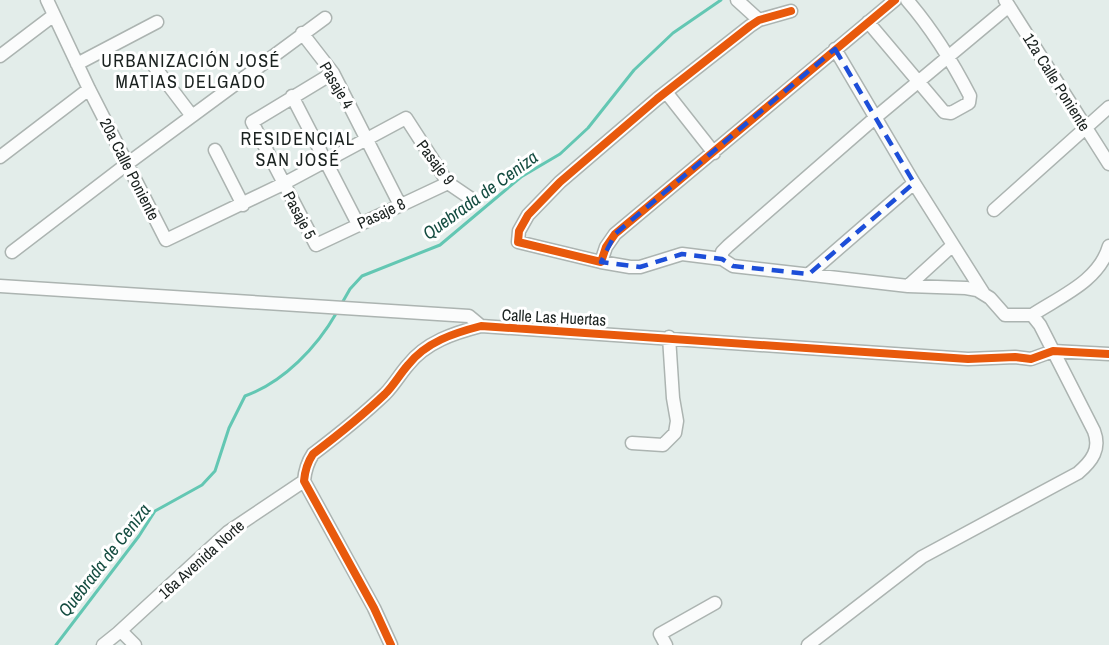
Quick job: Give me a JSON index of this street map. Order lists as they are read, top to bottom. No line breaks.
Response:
{"streets":{"street":["12a Calle Poniente","Pasaje 4","Pasaje 9","20a Calle Poniente","Pasaje 8","Pasaje 5","Calle Las Huertas","16a Avenida Norte"]},"crossings":[["Pasaje 4","Pasaje 9"],["Pasaje 4","Pasaje 8"],["Pasaje 9","Pasaje 8"],["Pasaje 8","Pasaje 5"],["Calle Las Huertas","16a Avenida Norte"]],"districts":["URBANIZACIÓN JOSÉ MATIAS DELGADO","RESIDENCIAL SAN JOSÉ"],"water":["Quebrada de Ceniza"]}
